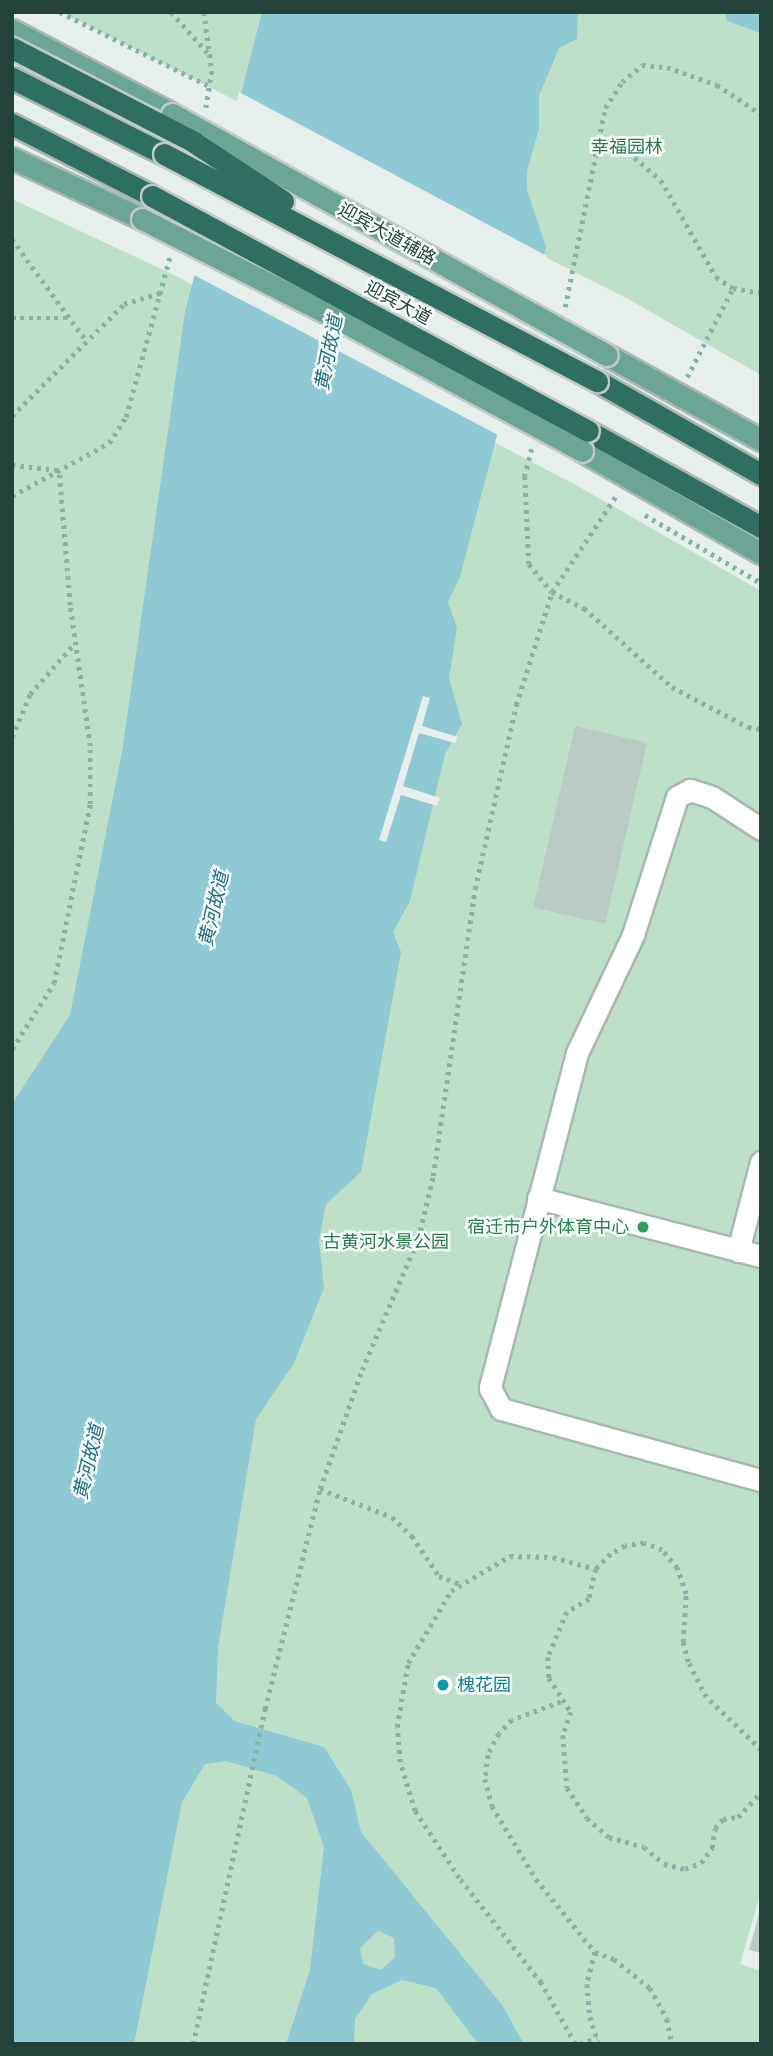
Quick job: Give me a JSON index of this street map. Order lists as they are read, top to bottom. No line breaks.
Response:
{"streets":{"highway":["迎宾大道"],"main road":["迎宾大道辅路"]},"water":["黄河故道"],"parks":["幸福园林","古黄河水景公园"],"places":["宿迁市户外体育中心","槐花园"]}
